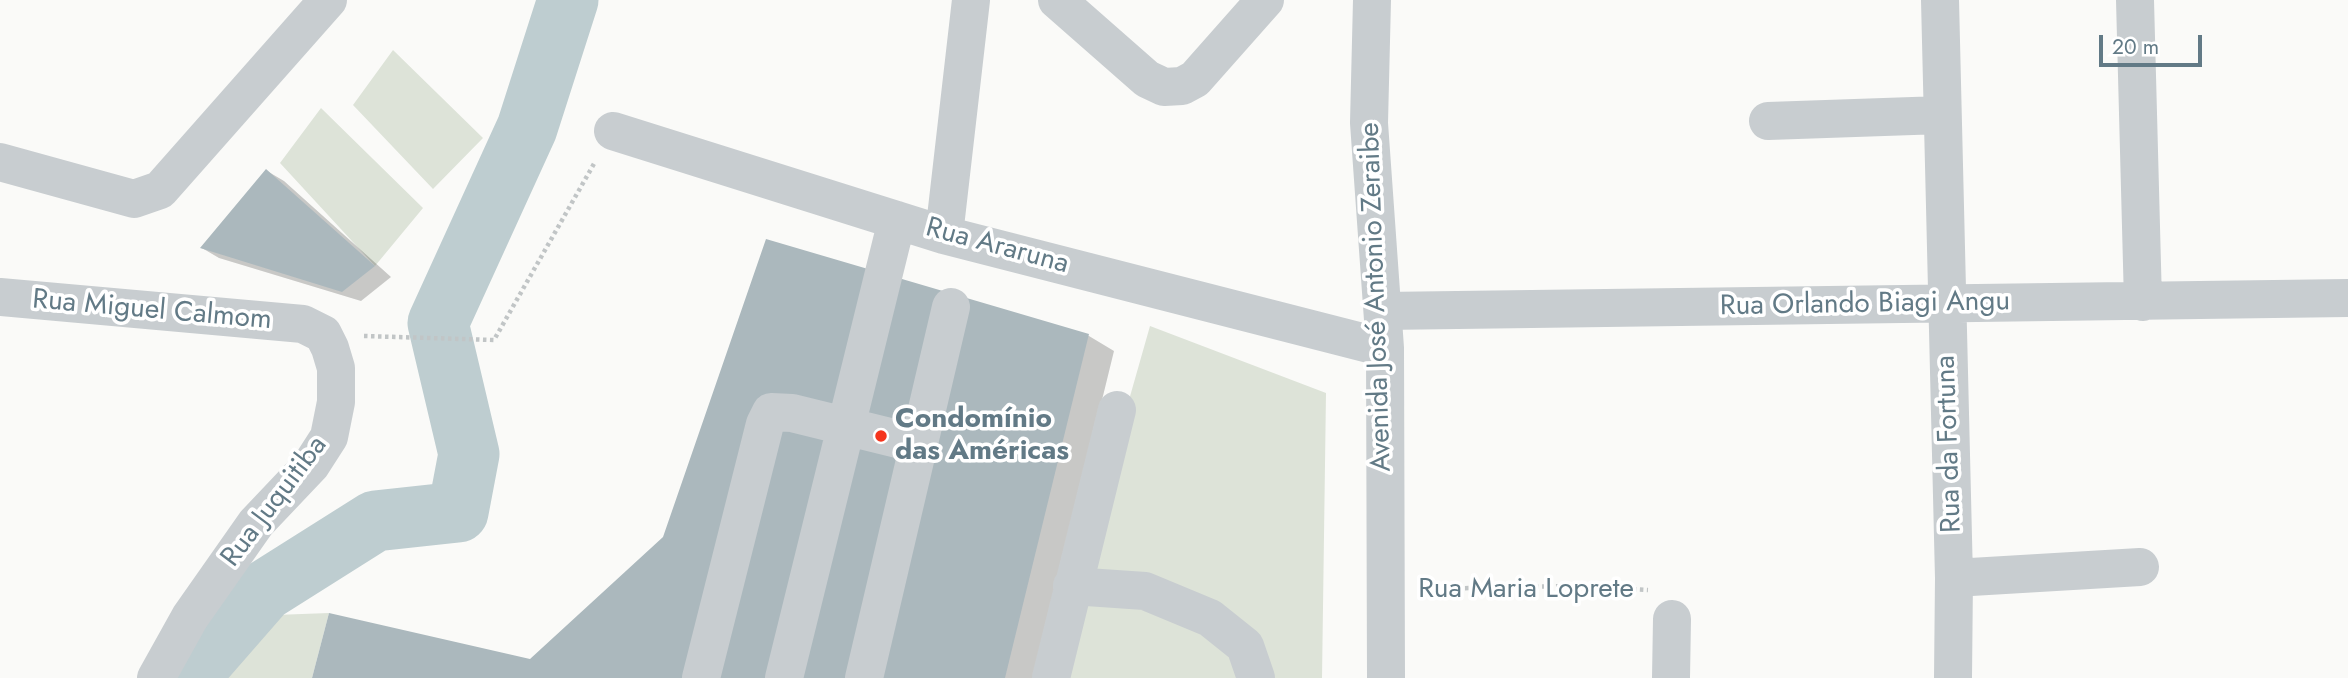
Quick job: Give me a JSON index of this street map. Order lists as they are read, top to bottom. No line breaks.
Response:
{"streets":{"street":["Rua Araruna","Avenida José Antonio Zeraibe","Rua Orlando Biagi Angu","Rua Miguel Calmom","Rua da Fortuna","Rua Juquitiba","Rua Maria Loprete"]},"crossings":[["Rua Araruna","Avenida José Antonio Zeraibe"],["Avenida José Antonio Zeraibe","Rua Orlando Biagi Angu"],["Avenida José Antonio Zeraibe","Rua Maria Loprete"],["Rua Orlando Biagi Angu","Rua da Fortuna"],["Rua Miguel Calmom","Rua Juquitiba"]],"places":["Condomínio das Américas"],"scale_bar":"20 m"}
